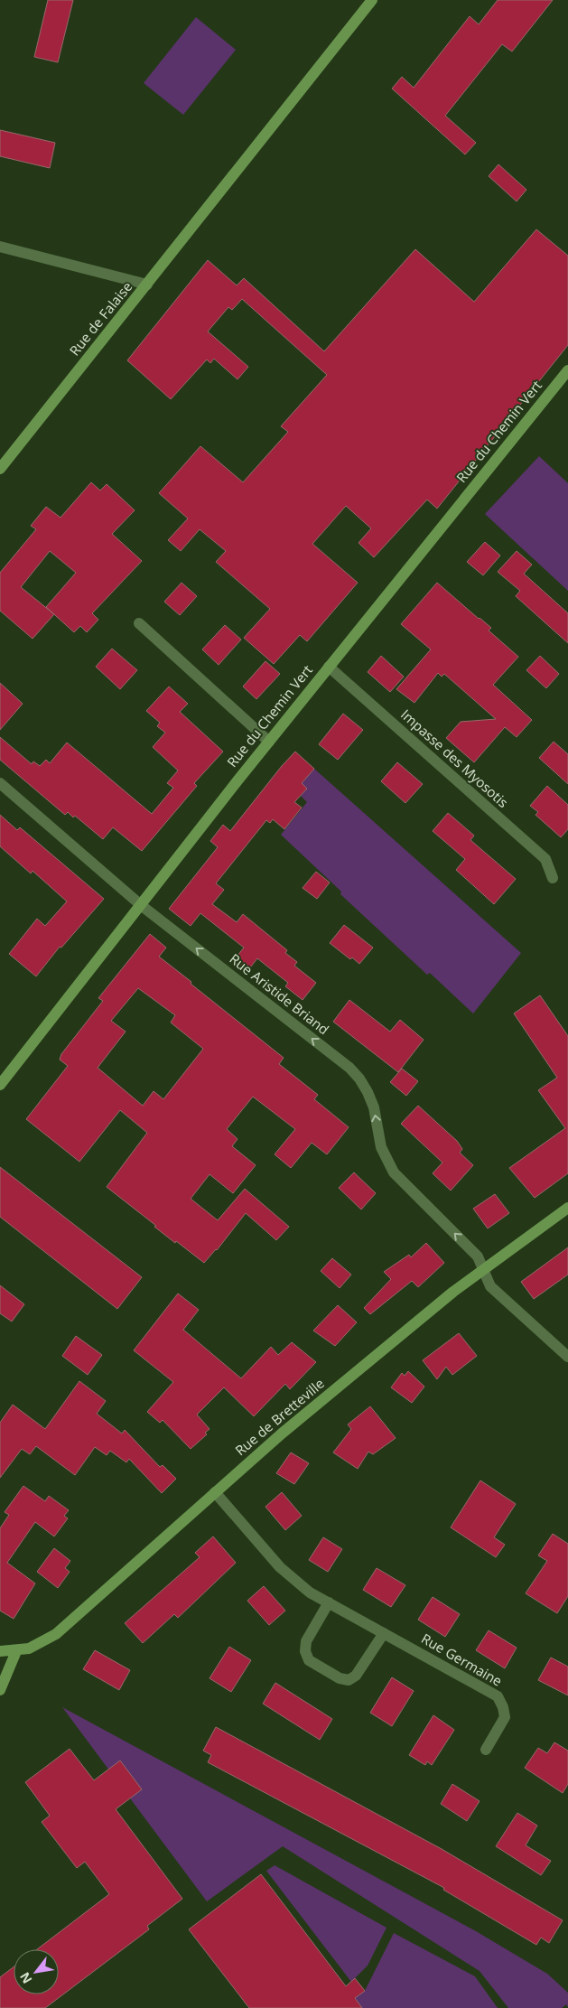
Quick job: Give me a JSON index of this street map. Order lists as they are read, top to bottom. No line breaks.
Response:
{"streets":{"main road":["Rue de Falaise","Rue du Chemin Vert","Rue de Bretteville"],"street":["Impasse des Myosotis","Rue Aristide Briand","Rue Germaine"]},"crossings":[["Rue du Chemin Vert","Impasse des Myosotis"],["Rue du Chemin Vert","Rue Aristide Briand"],["Rue Aristide Briand","Rue de Bretteville"],["Rue de Bretteville","Rue Germaine"]],"one_way":["Rue Aristide Briand"],"north":"bottom left"}
